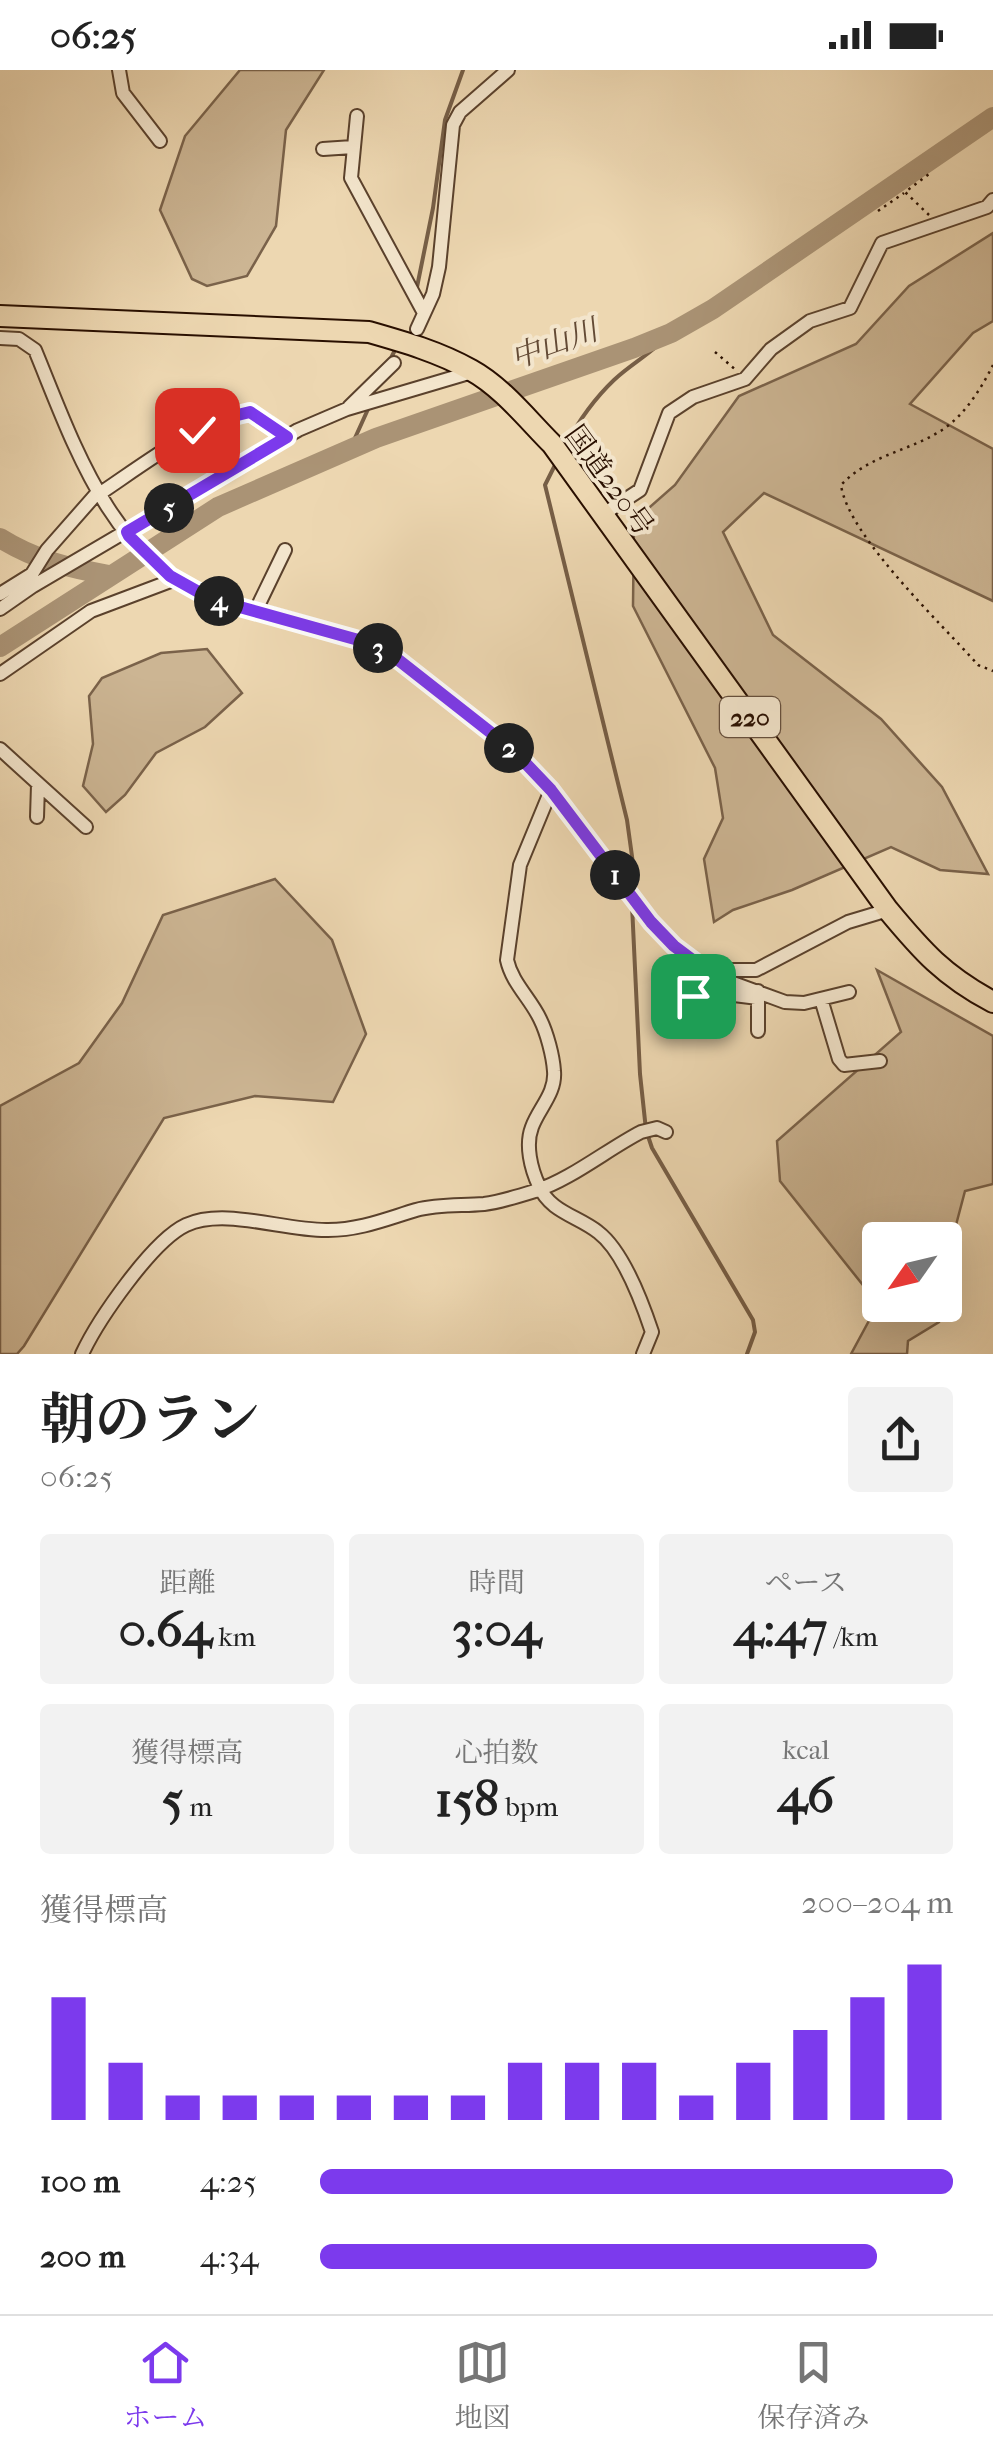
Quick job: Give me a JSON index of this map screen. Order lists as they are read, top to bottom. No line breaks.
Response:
{"streets":{"highway":["国道220号","220"]},"water":["中山川"],"north":"bottom left","page":{"status":"06:25","pins":["5","4","3","2","1"],"heading":["朝のラン","06:25"],"stats":[["距離","0.64 km"],["時間","3:04"],["ペース","4:47 /km"],["獲得標高","5 m"],["心拍数","158 bpm"],["kcal","46"]],"chart":["獲得標高","200–204 m"],"list":[{"name":"100 m","note":"4:25"},{"name":"200 m","note":"4:34"}],"tabs":["ホーム","地図","保存済み"]}}
